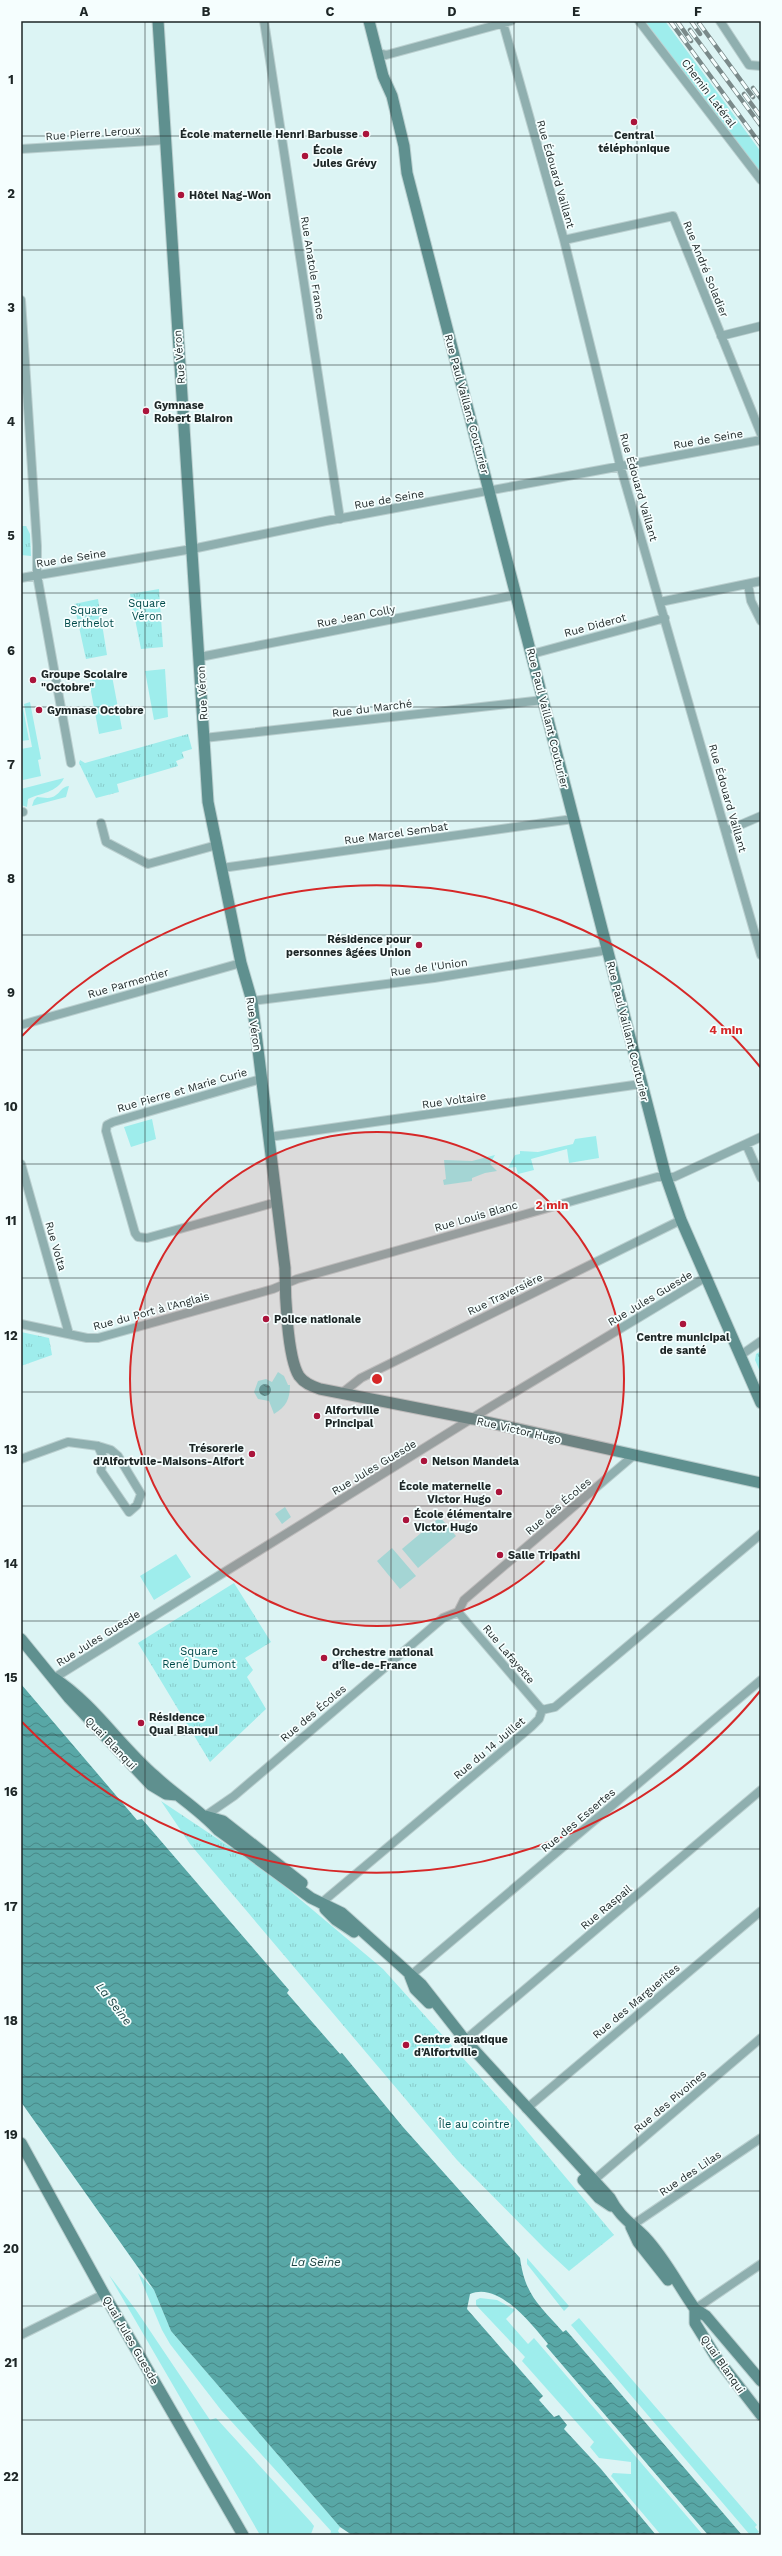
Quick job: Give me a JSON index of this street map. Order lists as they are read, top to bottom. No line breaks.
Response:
{"streets":{"street":["Chemin Latéral","Rue Pierre Leroux","Rue Édouard Vaillant","Rue Anatole France","Rue André Soladier","Rue Véron","Rue Paul Vaillant Couturier","Rue de Seine","Rue Jean Colly","Rue Diderot","Rue du Marché","Rue Marcel Sembat","Rue de l'Union","Rue Parmentier","Rue Pierre et Marie Curie","Rue Voltaire","Rue Louis Blanc","Rue Volta","Rue Traversière","Rue Jules Guesde","Rue du Port à l'Anglais","Rue Victor Hugo","Rue des Écoles","Rue Lafayette","Quai Blanqui","Rue du 14 Juillet","Rue des Essertes","Rue Raspail","Rue des Marguerites","Rue des Pivoines","Rue des Lilas","Quai Jules Guesde"]},"crossings":[["Rue Pierre Leroux","Rue Véron"],["Rue Édouard Vaillant","Rue André Soladier"],["Rue Édouard Vaillant","Rue de Seine"],["Rue Édouard Vaillant","Rue Diderot"],["Rue Anatole France","Rue de Seine"],["Rue Véron","Rue de Seine"],["Rue Véron","Rue Jean Colly"],["Rue Véron","Rue du Marché"],["Rue Véron","Rue Marcel Sembat"],["Rue Véron","Rue de l'Union"],["Rue Véron","Rue Parmentier"],["Rue Véron","Rue Pierre et Marie Curie"],["Rue Véron","Rue Voltaire"],["Rue Véron","Rue Louis Blanc"],["Rue Véron","Rue du Port à l'Anglais"],["Rue Véron","Rue Victor Hugo"],["Rue Paul Vaillant Couturier","Rue de Seine"],["Rue Paul Vaillant Couturier","Rue Jean Colly"],["Rue Paul Vaillant Couturier","Rue Diderot"],["Rue Paul Vaillant Couturier","Rue du Marché"],["Rue Paul Vaillant Couturier","Rue Marcel Sembat"],["Rue Paul Vaillant Couturier","Rue de l'Union"],["Rue Paul Vaillant Couturier","Rue Voltaire"],["Rue Paul Vaillant Couturier","Rue Louis Blanc"],["Rue Paul Vaillant Couturier","Rue Traversière"],["Rue Paul Vaillant Couturier","Rue Jules Guesde"],["Rue Louis Blanc","Rue du Port à l'Anglais"],["Rue Volta","Rue du Port à l'Anglais"],["Rue Traversière","Rue Victor Hugo"],["Rue Jules Guesde","Rue Victor Hugo"],["Rue Jules Guesde","Quai Blanqui"],["Rue Victor Hugo","Rue des Écoles"],["Rue des Écoles","Rue Lafayette"],["Rue des Écoles","Quai Blanqui"],["Rue Lafayette","Rue du 14 Juillet"],["Quai Blanqui","Rue du 14 Juillet"],["Quai Blanqui","Rue des Essertes"],["Quai Blanqui","Rue Raspail"],["Quai Blanqui","Rue des Marguerites"],["Quai Blanqui","Rue des Pivoines"],["Quai Blanqui","Rue des Lilas"]],"water":["La Seine"],"parks":["Square Véron","Square Berthelot","Square René Dumont","Île au cointre"],"places":["Central téléphonique","École maternelle Henri Barbusse","École Jules Grévy","Hôtel Nag-Won","Gymnase Robert Blairon","Groupe Scolaire \"Octobre\"","Gymnase Octobre","Résidence pour personnes âgées Union","Police nationale","Centre municipal de santé","Alfortville Principal","Trésorerie d'Alfortville-Maisons-Alfort","Nelson Mandela","École maternelle Victor Hugo","École élémentaire Victor Hugo","Salle Tripathi","Orchestre national d'Île-de-France","Résidence Quai Blanqui","Centre aquatique d’Alfortville"],"grid":{"columns":["A","B","C","D","E","F"],"rows":["1","2","3","4","5","6","7","8","9","10","11","12","13","14","15","16","17","18","19","20","21","22"]},"rings":["4 min","2 min"]}
